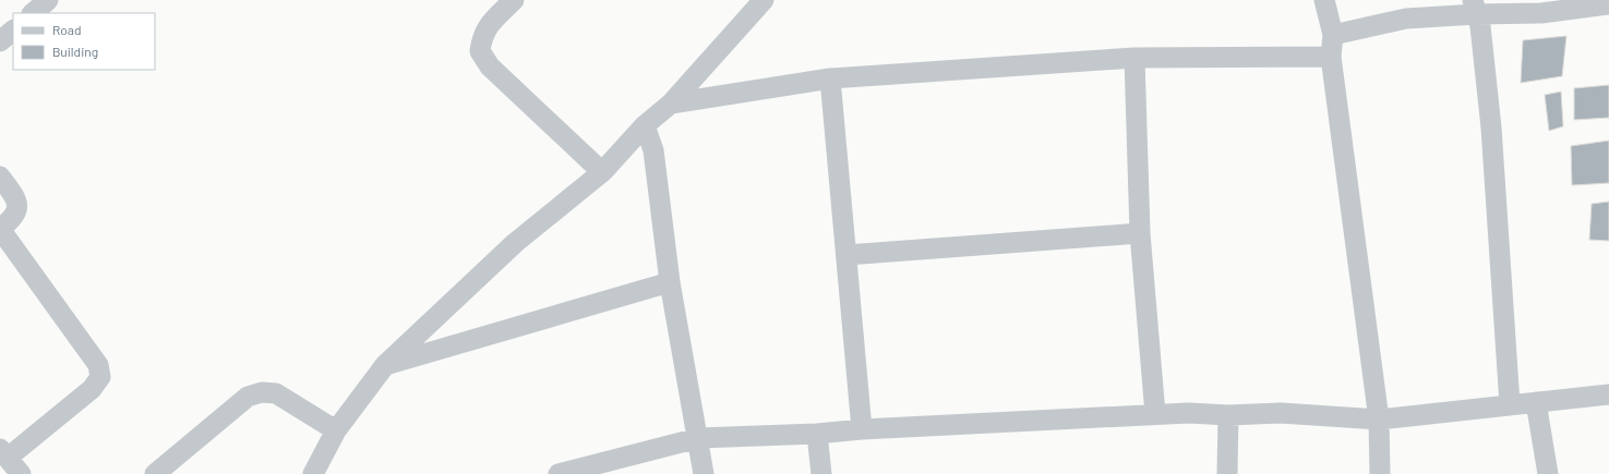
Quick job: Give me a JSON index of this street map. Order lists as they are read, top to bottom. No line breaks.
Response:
{"legend":["Road","Building"]}
